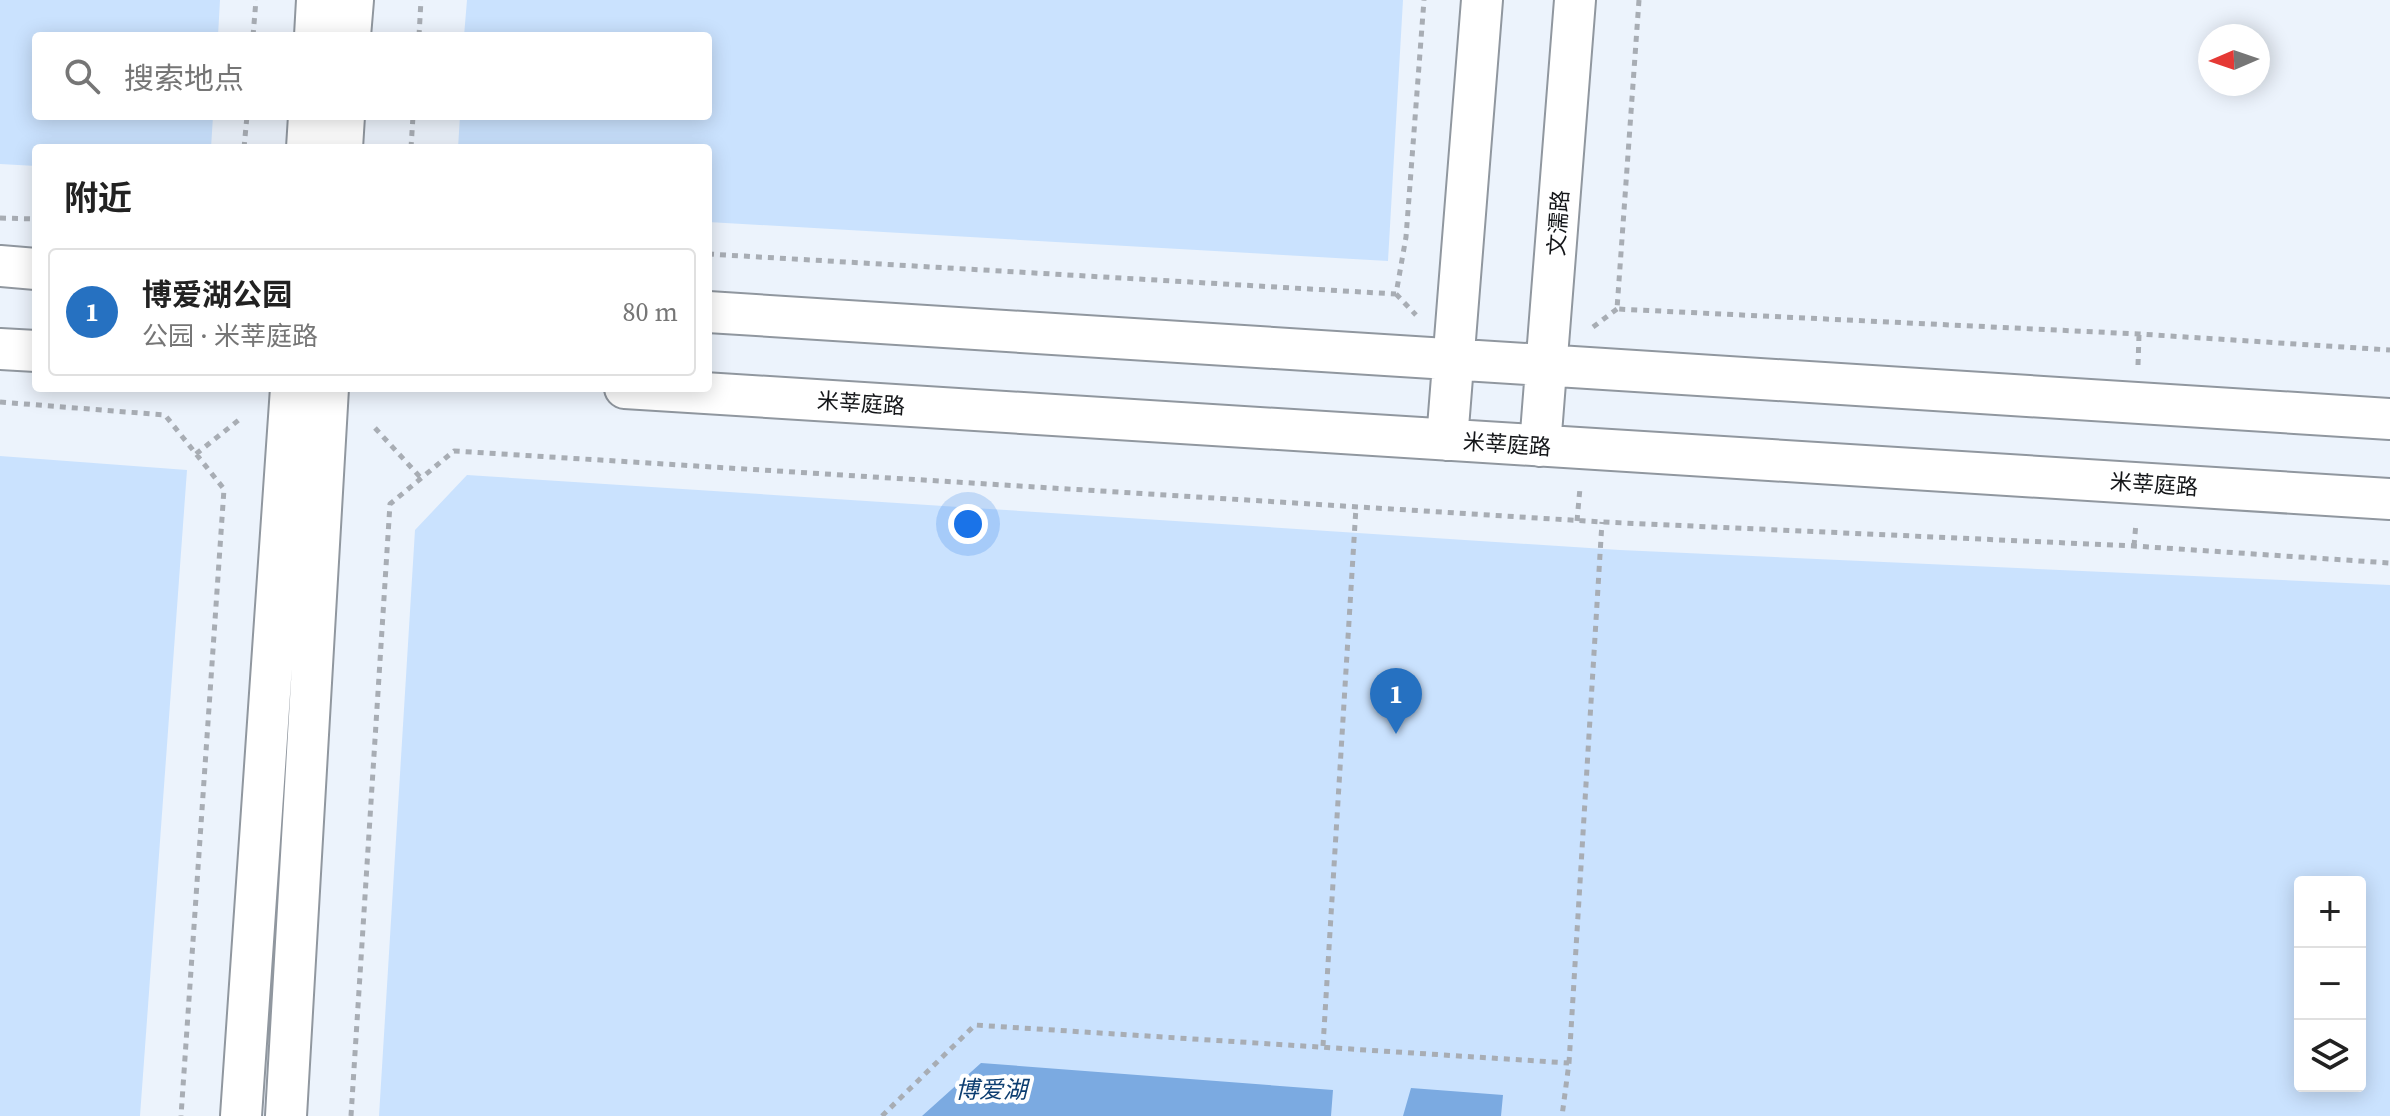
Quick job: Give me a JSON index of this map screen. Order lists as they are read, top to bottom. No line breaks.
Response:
{"streets":{"street":["文濡路","米莘庭路"]},"crossings":[["文濡路","米莘庭路"]],"water":["博爱湖"],"north":"left","page":{"search":"搜索地点","heading":"附近","list":[{"mark":"1","name":"博爱湖公园","note":"公园 · 米莘庭路","value":"80 m"}],"pins":"1","map_buttons":["+","−"]}}
